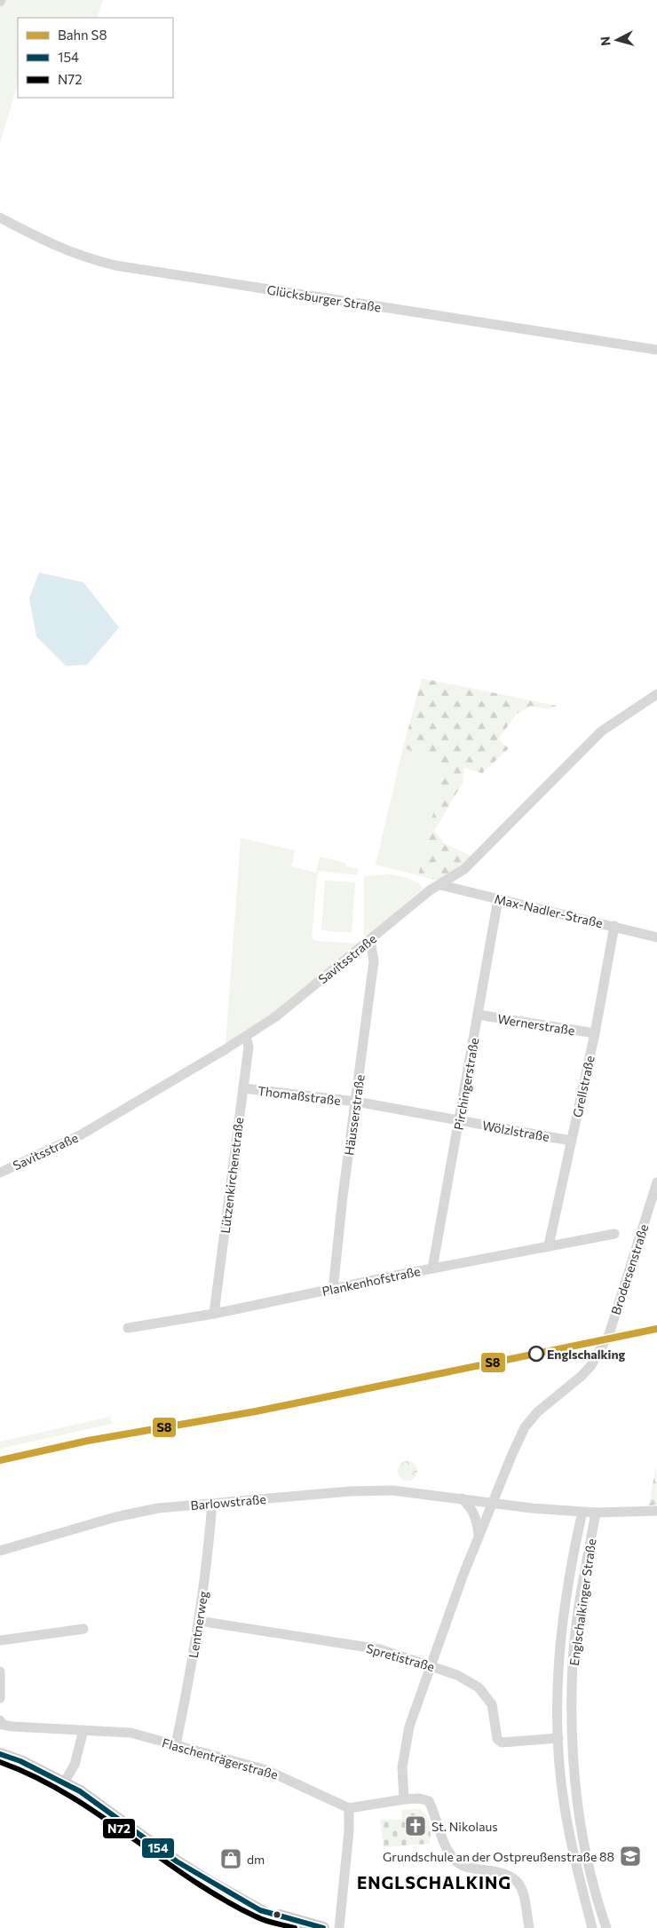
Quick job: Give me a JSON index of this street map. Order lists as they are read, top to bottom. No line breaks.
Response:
{"streets":{"street":["Glücksburger Straße","Max-Nadler-Straße","Savitsstraße","Wernerstraße","Pirchingerstraße","Grellstraße","Thomaßstraße","Häusserstraße","Wölzlstraße","Lützenkirchenstraße","Brodersenstraße","Plankenhofstraße","Barlowstraße","Englschalkinger Straße","Lentnerweg","Spretistraße","Flaschenträgerstraße"]},"crossings":[["Max-Nadler-Straße","Savitsstraße"],["Max-Nadler-Straße","Pirchingerstraße"],["Max-Nadler-Straße","Grellstraße"],["Savitsstraße","Häusserstraße"],["Savitsstraße","Lützenkirchenstraße"],["Wernerstraße","Pirchingerstraße"],["Wernerstraße","Grellstraße"],["Pirchingerstraße","Wölzlstraße"],["Pirchingerstraße","Plankenhofstraße"],["Grellstraße","Wölzlstraße"],["Grellstraße","Plankenhofstraße"],["Thomaßstraße","Häusserstraße"],["Thomaßstraße","Wölzlstraße"],["Thomaßstraße","Lützenkirchenstraße"],["Häusserstraße","Wölzlstraße"],["Häusserstraße","Plankenhofstraße"],["Lützenkirchenstraße","Plankenhofstraße"],["Brodersenstraße","Barlowstraße"],["Brodersenstraße","Spretistraße"],["Barlowstraße","Englschalkinger Straße"],["Barlowstraße","Lentnerweg"],["Englschalkinger Straße","Spretistraße"],["Lentnerweg","Spretistraße"],["Lentnerweg","Flaschenträgerstraße"]],"districts":["ENGLSCHALKING"],"places":{"other":["Englschalking"],"church":["St. Nikolaus"],"school or university":["Grundschule an der Ostpreußenstraße 88"],"shop":["dm"]},"lines":["rail line S8","transit line 154","transit line N72"],"legend":["Bahn S8","154","N72"],"north":"left"}
